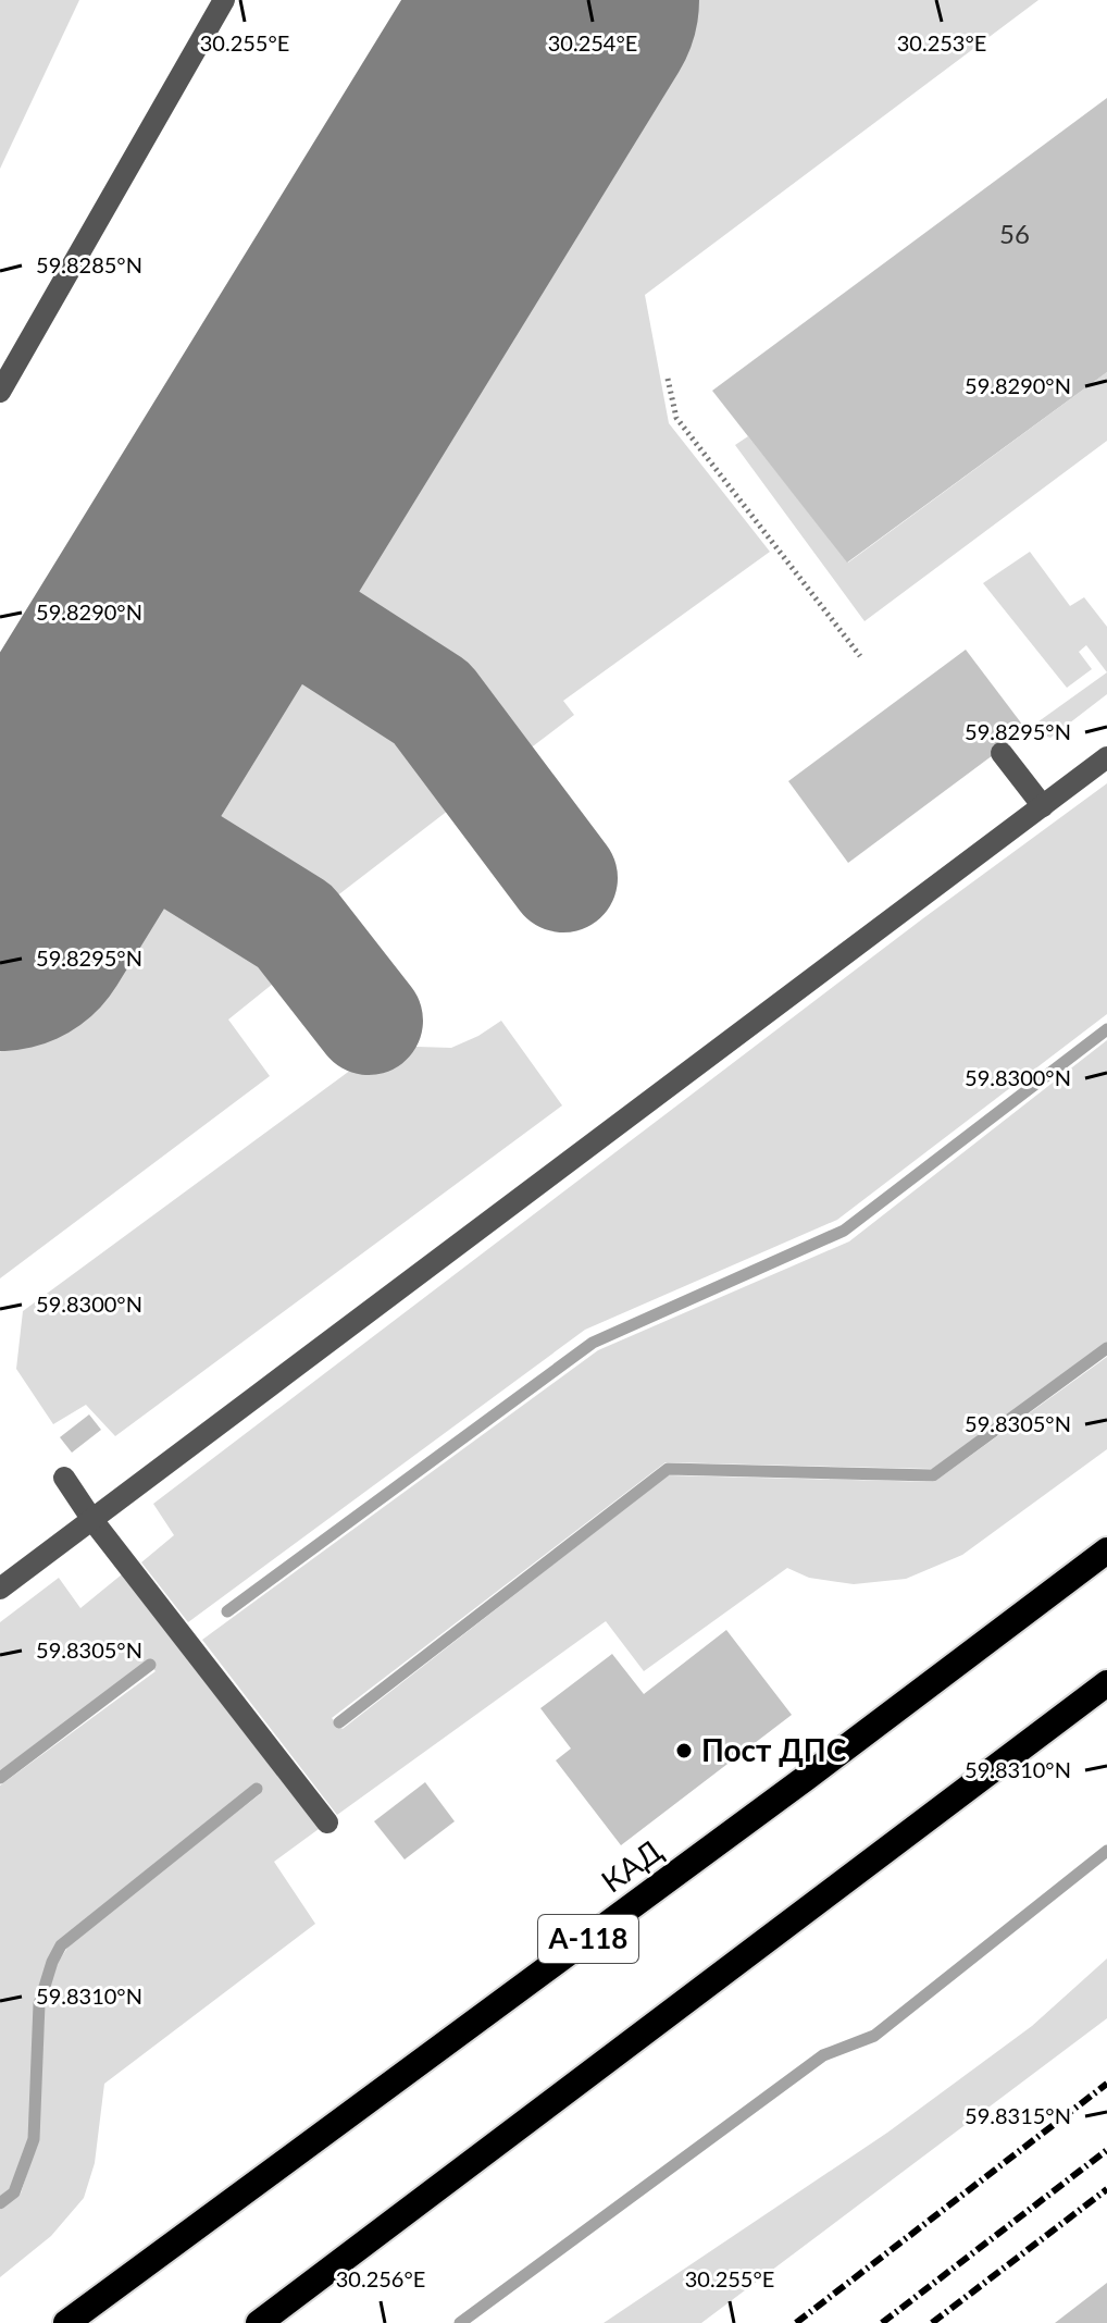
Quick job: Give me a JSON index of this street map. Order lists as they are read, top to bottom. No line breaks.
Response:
{"streets":{"highway":["КАД","А-118"]},"places":["Пост ДПС"],"house_numbers":["56"],"coordinates":["30.255°E","30.254°E","30.253°E","59.8285°N","59.8290°N","59.8295°N","59.8300°N","59.8305°N","59.8310°N","59.8315°N","30.256°E"]}
